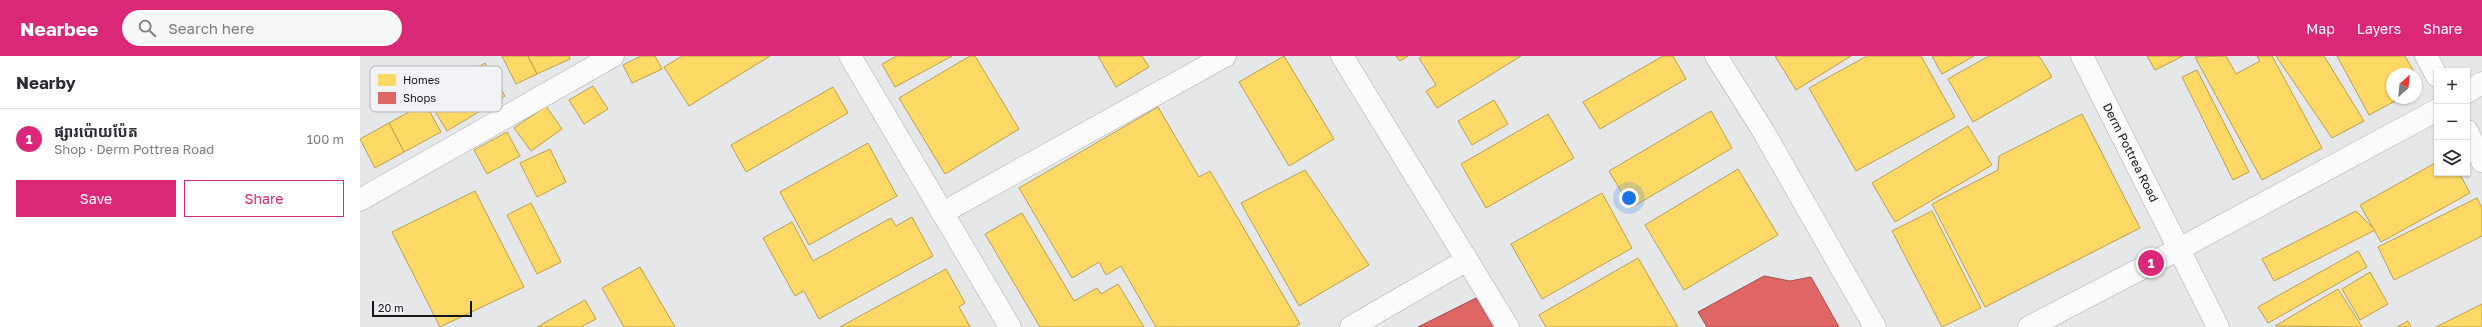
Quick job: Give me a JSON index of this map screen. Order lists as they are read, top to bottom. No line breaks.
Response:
{"streets":{"street":["Derm Pottrea Road"]},"legend":["Homes","Shops"],"scale_bar":"20 m","north":"top right","page":{"header":"Nearbee","search":"Search here","nav":["Map","Layers","Share"],"heading":"Nearby","map_buttons":["+","−"],"list":[{"mark":"1","name":"ផ្សារប៉ោយប៉ែត","note":"Shop · Derm Pottrea Road","value":"100 m"}],"buttons":["Save","Share"],"pins":"1","scale":"20 m"}}
